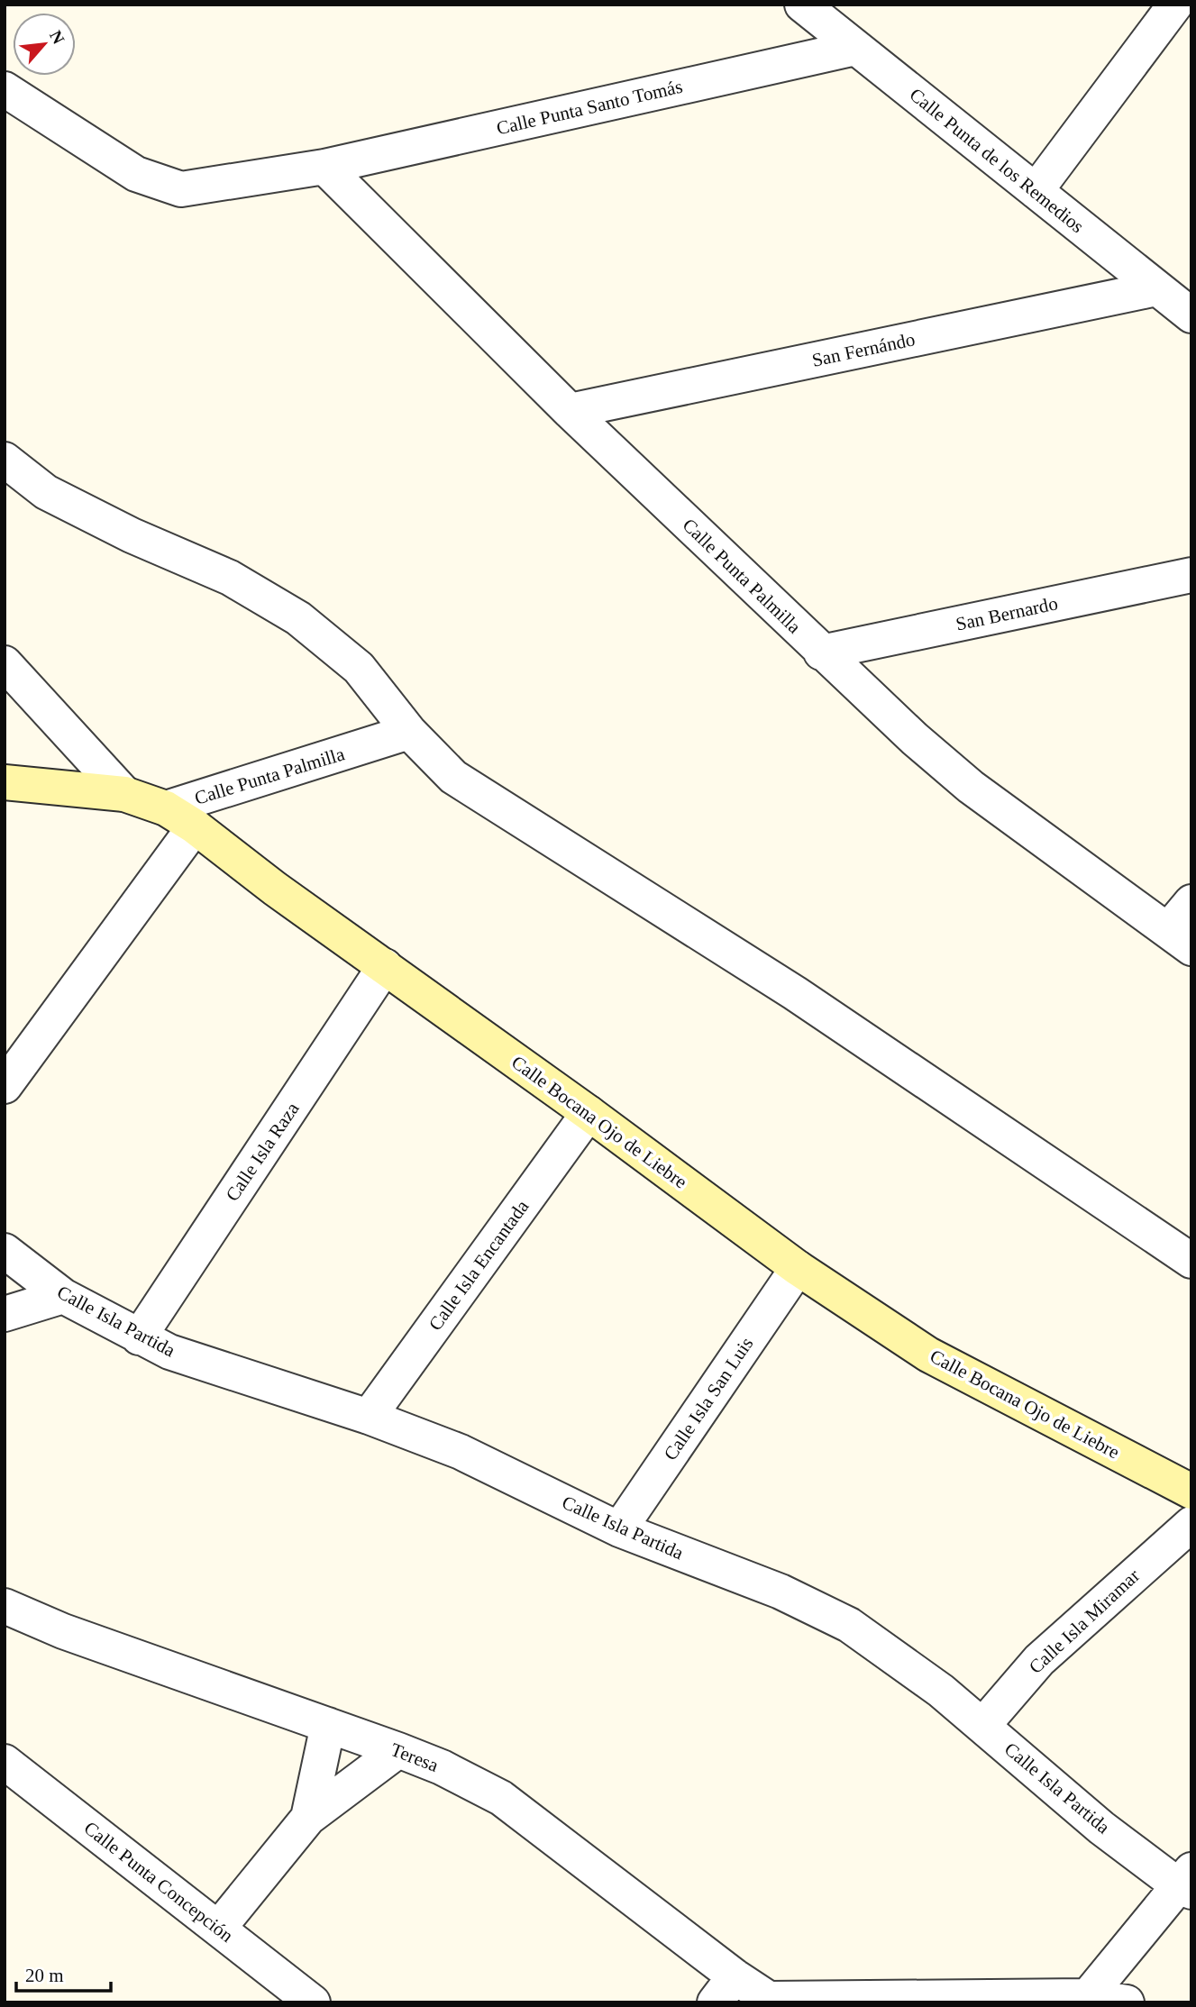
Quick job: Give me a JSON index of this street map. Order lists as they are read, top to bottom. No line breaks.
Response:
{"streets":{"street":["Calle Punta Santo Tomás","Calle Punta de los Remedios","San Fernándo","Calle Punta Palmilla","San Bernardo","Calle Bocana Ojo de Liebre","Calle Isla Raza","Calle Isla Encantada","Calle Isla Partida","Calle Isla San Luis","Calle Isla Miramar","Teresa","Calle Punta Concepción"]},"crossings":[["Calle Punta Santo Tomás","Calle Punta de los Remedios"],["Calle Punta Santo Tomás","Calle Punta Palmilla"],["Calle Punta de los Remedios","San Fernándo"],["San Fernándo","Calle Punta Palmilla"],["Calle Punta Palmilla","San Bernardo"],["Calle Punta Palmilla","Calle Bocana Ojo de Liebre"],["Calle Bocana Ojo de Liebre","Calle Isla Raza"],["Calle Bocana Ojo de Liebre","Calle Isla Encantada"],["Calle Bocana Ojo de Liebre","Calle Isla San Luis"],["Calle Isla Raza","Calle Isla Partida"],["Calle Isla Encantada","Calle Isla Partida"],["Calle Isla Partida","Calle Isla San Luis"],["Calle Isla Partida","Calle Isla Miramar"]],"scale_bar":"20 m","north":"top right"}
